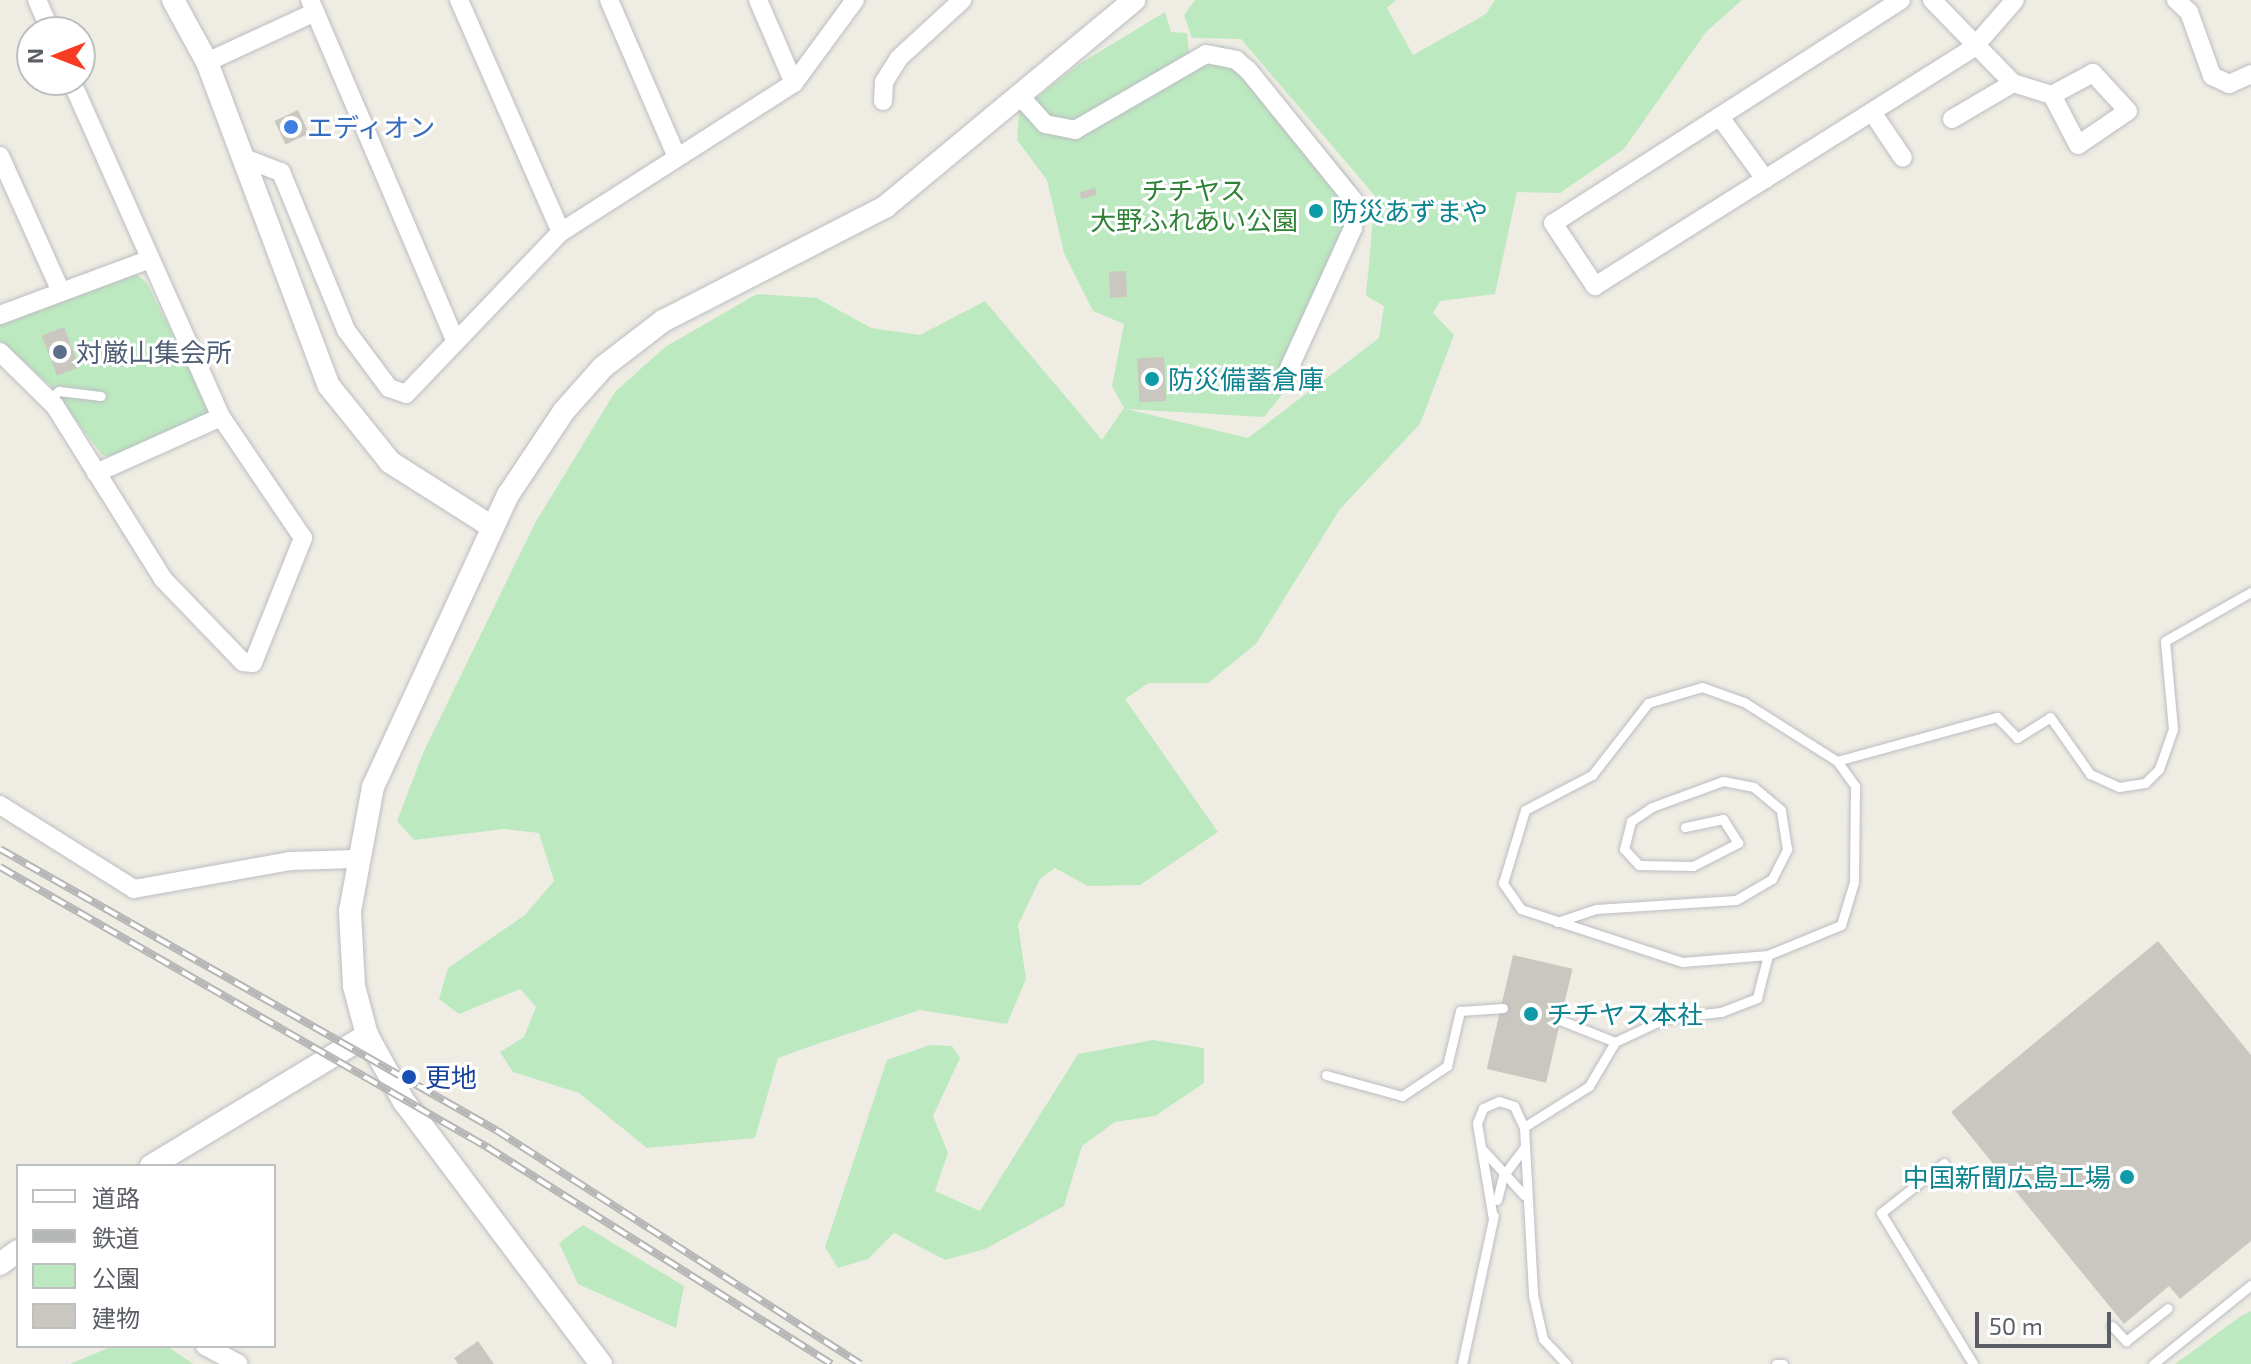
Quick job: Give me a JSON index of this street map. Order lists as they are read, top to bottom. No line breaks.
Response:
{"parks":["チチヤス 大野ふれあい公園"],"places":["エディオン","防災あずまや","対厳山集会所","防災備蓄倉庫","チチヤス本社","更地","中国新聞広島工場"],"legend":["道路","鉄道","公園","建物"],"scale_bar":"50 m","north":"left"}
